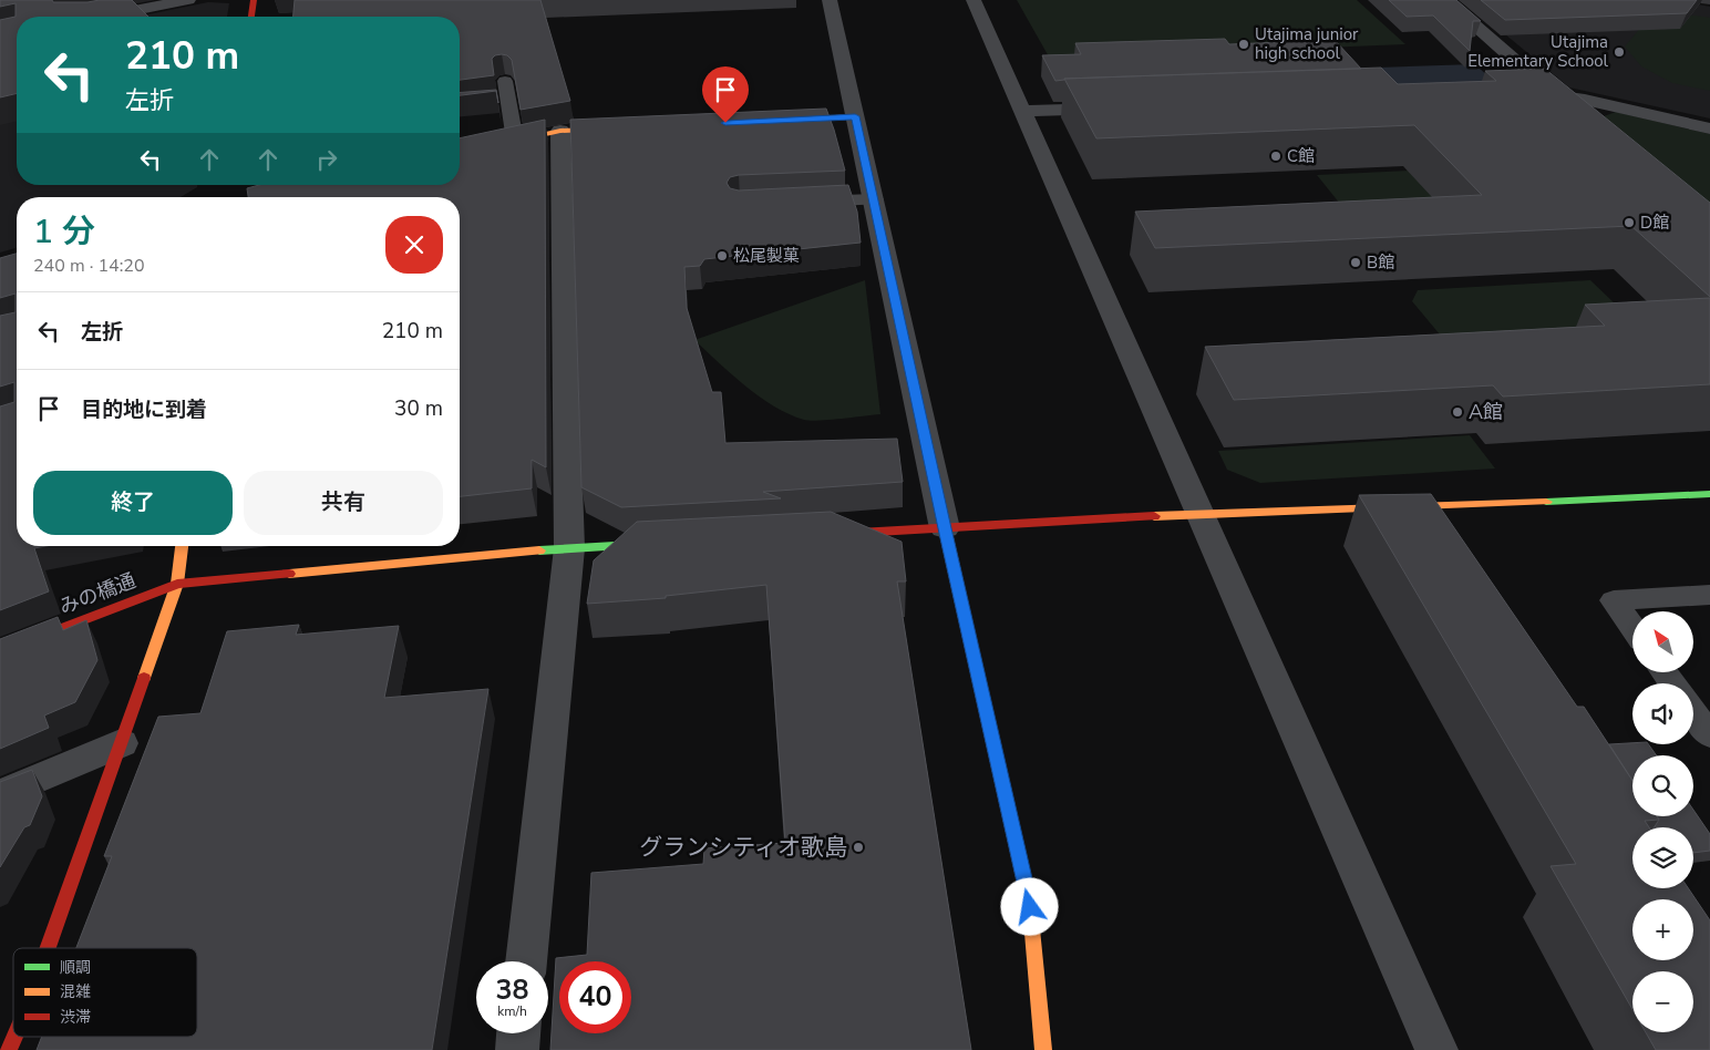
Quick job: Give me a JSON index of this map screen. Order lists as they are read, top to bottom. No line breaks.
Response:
{"streets":{"street":["みの橋通"]},"places":["Utajima junior high school","Utajima Elementary School","C館","D館","松尾製菓","B館","A館","グランシティオ歌島"],"legend":["順調","混雑","渋滞"],"north":"top left","page":{"turn":["210 m","左折"],"heading":["1 分","240 m · 14:20"],"list":[{"name":"左折","value":"210 m"},{"name":"目的地に到着","value":"30 m"}],"buttons":["終了","共有"],"map_buttons":["+","−"],"speed":"38 km/h","limit":"40"}}
